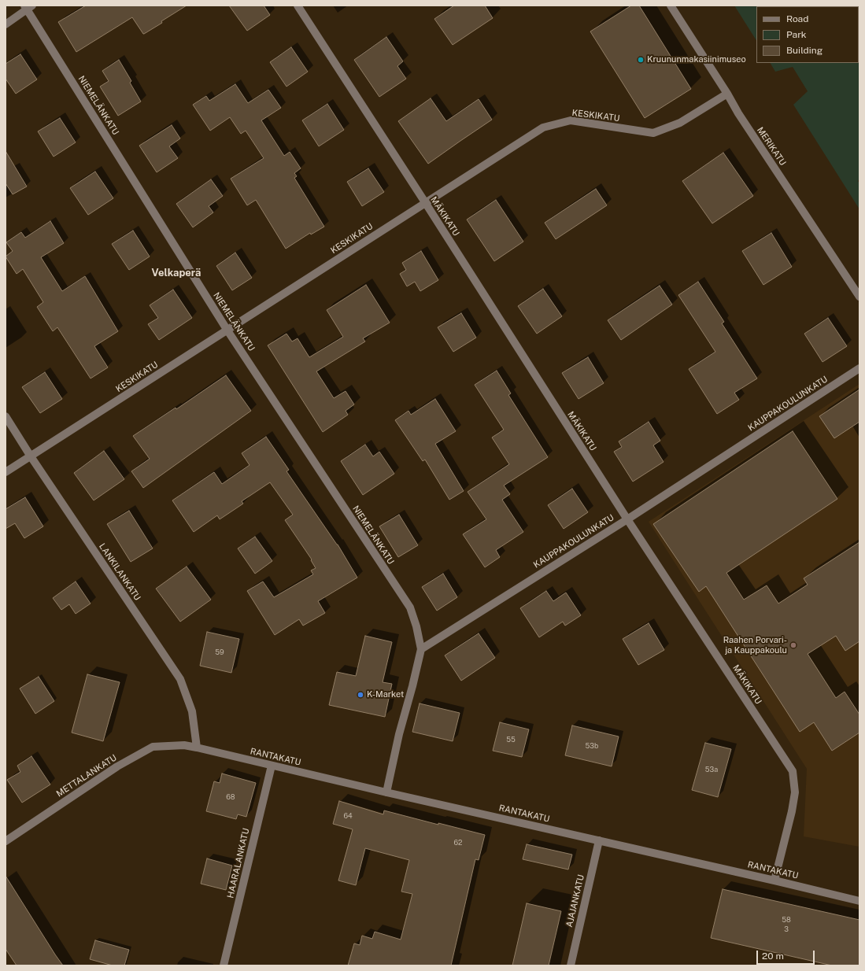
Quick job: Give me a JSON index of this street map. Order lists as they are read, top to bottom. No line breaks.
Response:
{"streets":{"street":["NIEMELÄNKATU","KESKIKATU","MERIKATU","MÄKIKATU","KAUPPAKOULUNKATU","LANKILANKATU","RANTAKATU","METTALANKATU","HAARALANKATU","AJAJANKATU"]},"crossings":[["NIEMELÄNKATU","KESKIKATU"],["NIEMELÄNKATU","KAUPPAKOULUNKATU"],["KESKIKATU","MERIKATU"],["KESKIKATU","MÄKIKATU"],["KESKIKATU","LANKILANKATU"],["MÄKIKATU","KAUPPAKOULUNKATU"],["MÄKIKATU","RANTAKATU"],["LANKILANKATU","RANTAKATU"],["RANTAKATU","METTALANKATU"],["RANTAKATU","HAARALANKATU"],["RANTAKATU","AJAJANKATU"]],"districts":["Velkaperä"],"places":["Kruununmakasiinimuseo","Raahen Porvari- ja Kauppakoulu","K-Market"],"house_numbers":["59","55","53b","53a","68","64","62","58","3"],"legend":["Road","Park","Building"],"scale_bar":"20 m"}
